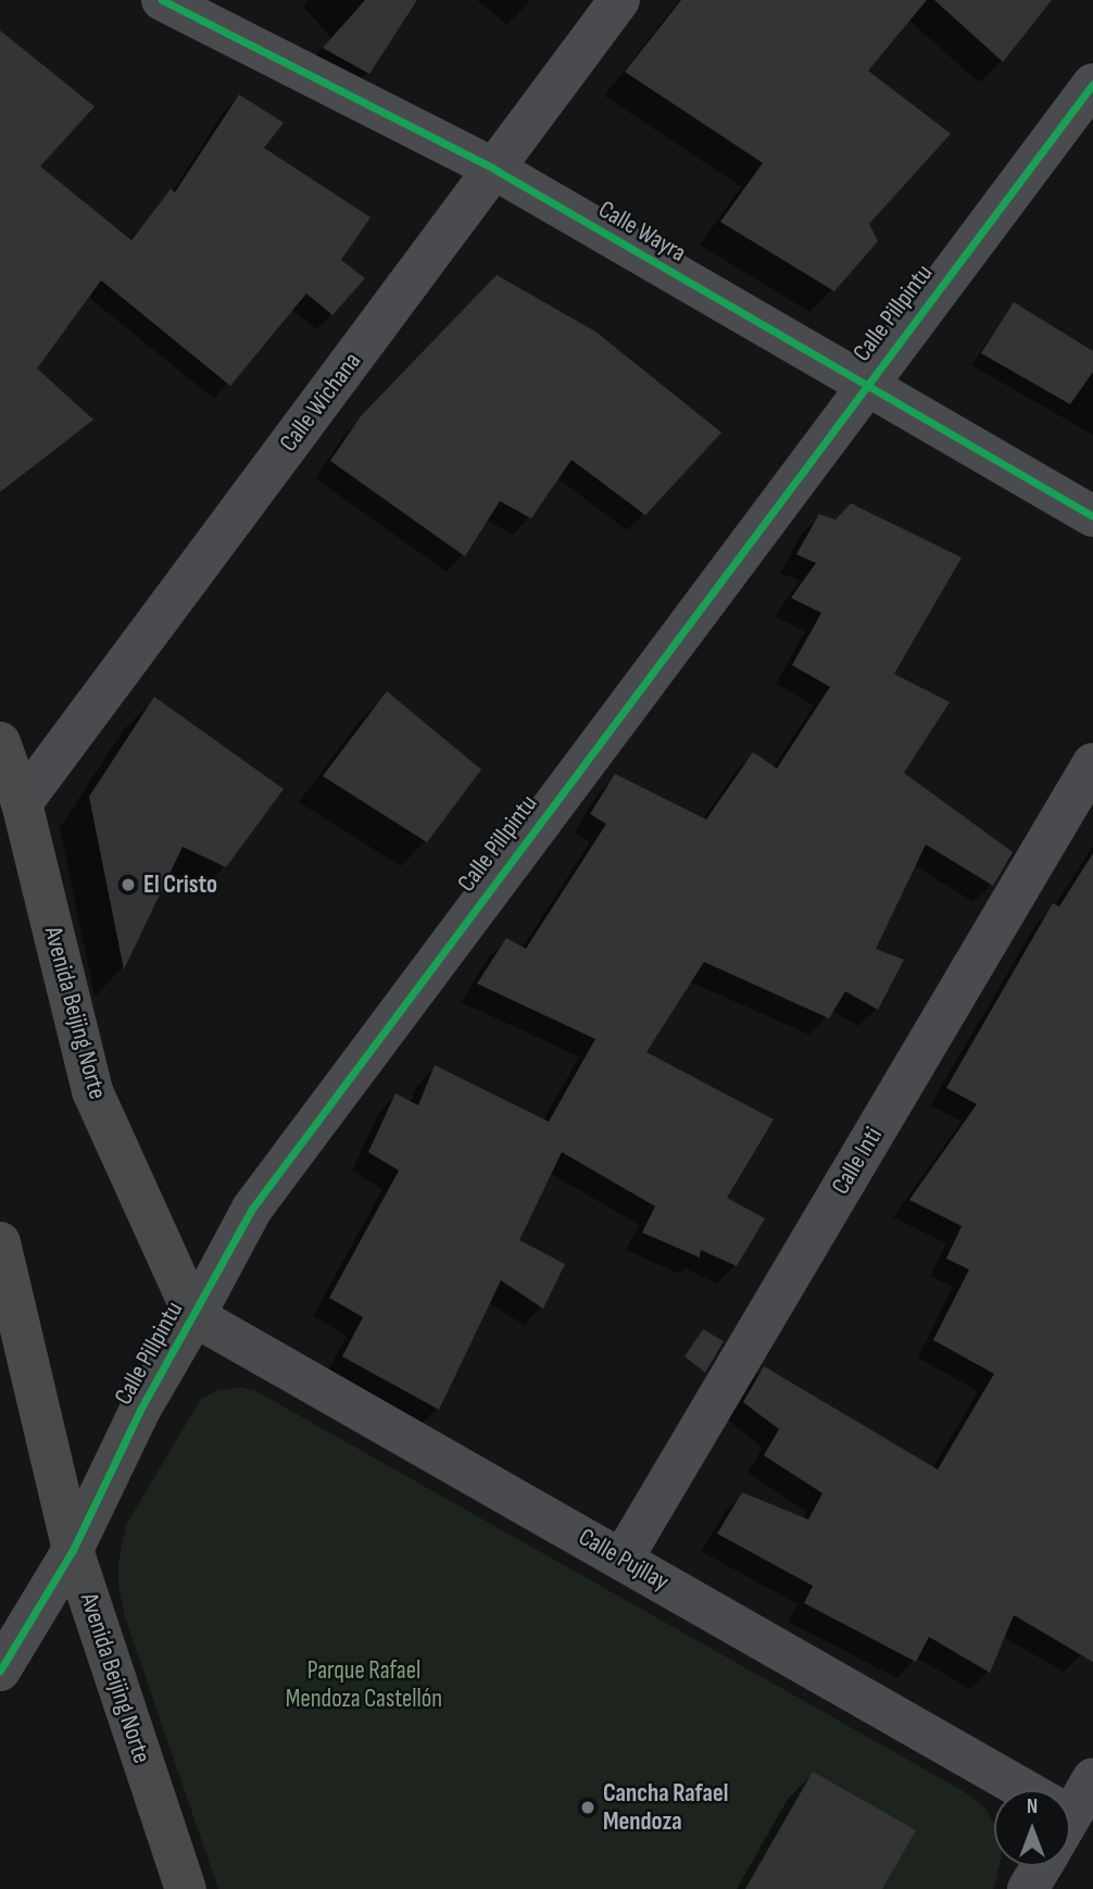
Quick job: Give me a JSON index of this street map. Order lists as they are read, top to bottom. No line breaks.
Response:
{"streets":{"street":["Calle Wayra","Calle Pillpintu","Calle Wichana","Avenida Beijing Norte","Calle Inti","Calle Pujllay"]},"crossings":[["Calle Wayra","Calle Pillpintu"],["Calle Wayra","Calle Wichana"],["Calle Pillpintu","Avenida Beijing Norte"],["Calle Pillpintu","Calle Pujllay"],["Calle Wichana","Avenida Beijing Norte"],["Avenida Beijing Norte","Calle Pujllay"],["Calle Inti","Calle Pujllay"]],"parks":["Parque Rafael Mendoza Castellón"],"places":["El Cristo","Cancha Rafael Mendoza"],"north":"top"}
